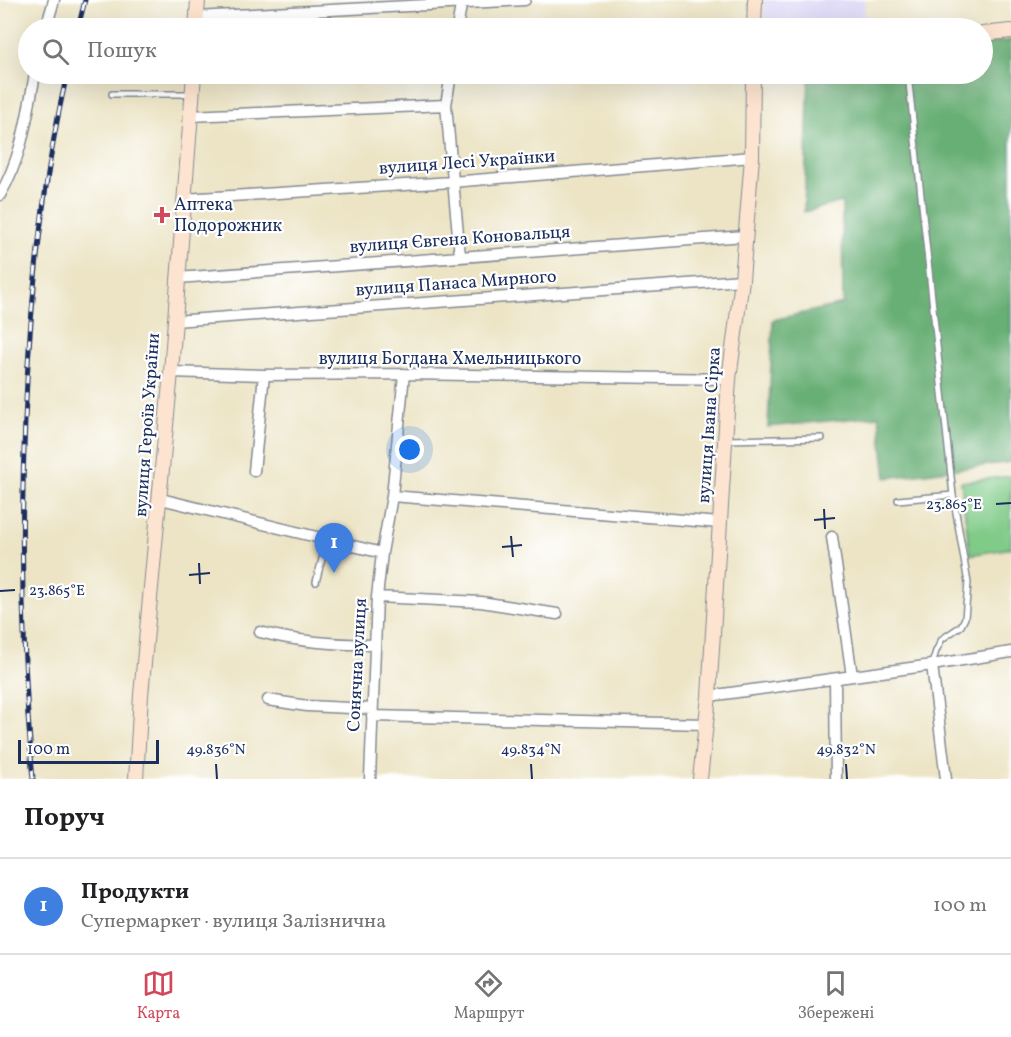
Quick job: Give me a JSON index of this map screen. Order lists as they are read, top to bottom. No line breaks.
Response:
{"streets":{"street":["вулиця Лесі Українки","вулиця Євгена Коновальця","вулиця Панаса Мирного","вулиця Богдана Хмельницького","вулиця Героїв України","вулиця Івана Сірка","Сонячна вулиця"]},"crossings":[["вулиця Лесі Українки","вулиця Героїв України"],["вулиця Лесі Українки","вулиця Івана Сірка"],["вулиця Євгена Коновальця","вулиця Героїв України"],["вулиця Євгена Коновальця","вулиця Івана Сірка"],["вулиця Панаса Мирного","вулиця Героїв України"],["вулиця Панаса Мирного","вулиця Івана Сірка"],["вулиця Богдана Хмельницького","вулиця Героїв України"],["вулиця Богдана Хмельницького","вулиця Івана Сірка"],["вулиця Богдана Хмельницького","Сонячна вулиця"]],"places":{"health":["Аптека Подорожник"]},"scale_bar":"100 m","page":{"search":"Пошук","pins":"1","scale":"100 m","heading":"Поруч","list":[{"mark":"1","name":"Продукти","note":"Супермаркет · вулиця Залізнична","value":"100 m"}],"nav":["Карта","Маршрут","Збережені"]},"coordinates":["23.865°E","49.836°N","49.834°N","49.832°N"]}
